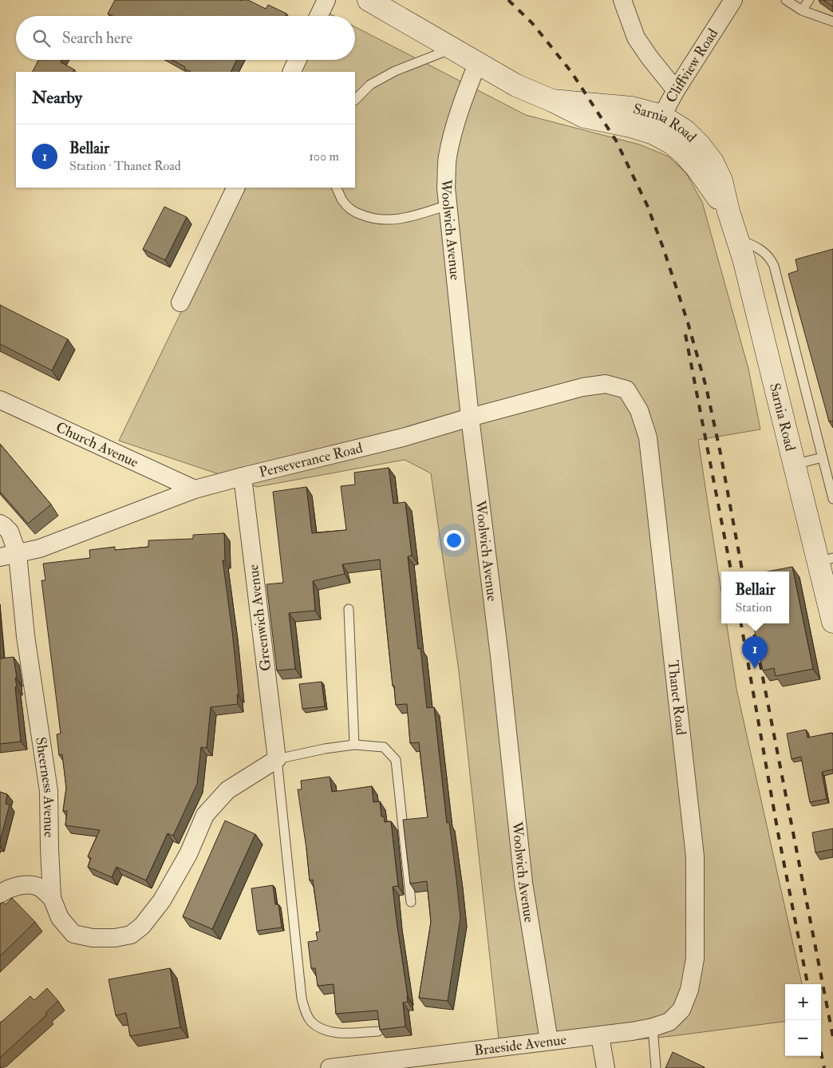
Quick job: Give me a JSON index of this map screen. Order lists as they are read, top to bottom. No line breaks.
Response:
{"streets":{"main road":["Sarnia Road"],"street":["Cliffview Road","Woolwich Avenue","Church Avenue","Perseverance Road","Greenwich Avenue","Thanet Road","Sheerness Avenue","Braeside Avenue"]},"crossings":[["Cliffview Road","Sarnia Road"],["Sarnia Road","Woolwich Avenue"],["Woolwich Avenue","Perseverance Road"],["Woolwich Avenue","Braeside Avenue"],["Church Avenue","Perseverance Road"],["Perseverance Road","Greenwich Avenue"],["Perseverance Road","Thanet Road"],["Perseverance Road","Sheerness Avenue"],["Greenwich Avenue","Sheerness Avenue"],["Thanet Road","Braeside Avenue"]],"page":{"search":"Search here","heading":"Nearby","list":[{"mark":"1","name":"Bellair","note":"Station · Thanet Road","value":"100 m"}],"popup":["Bellair","Station"],"pins":"1","map_buttons":["+","−"]}}
